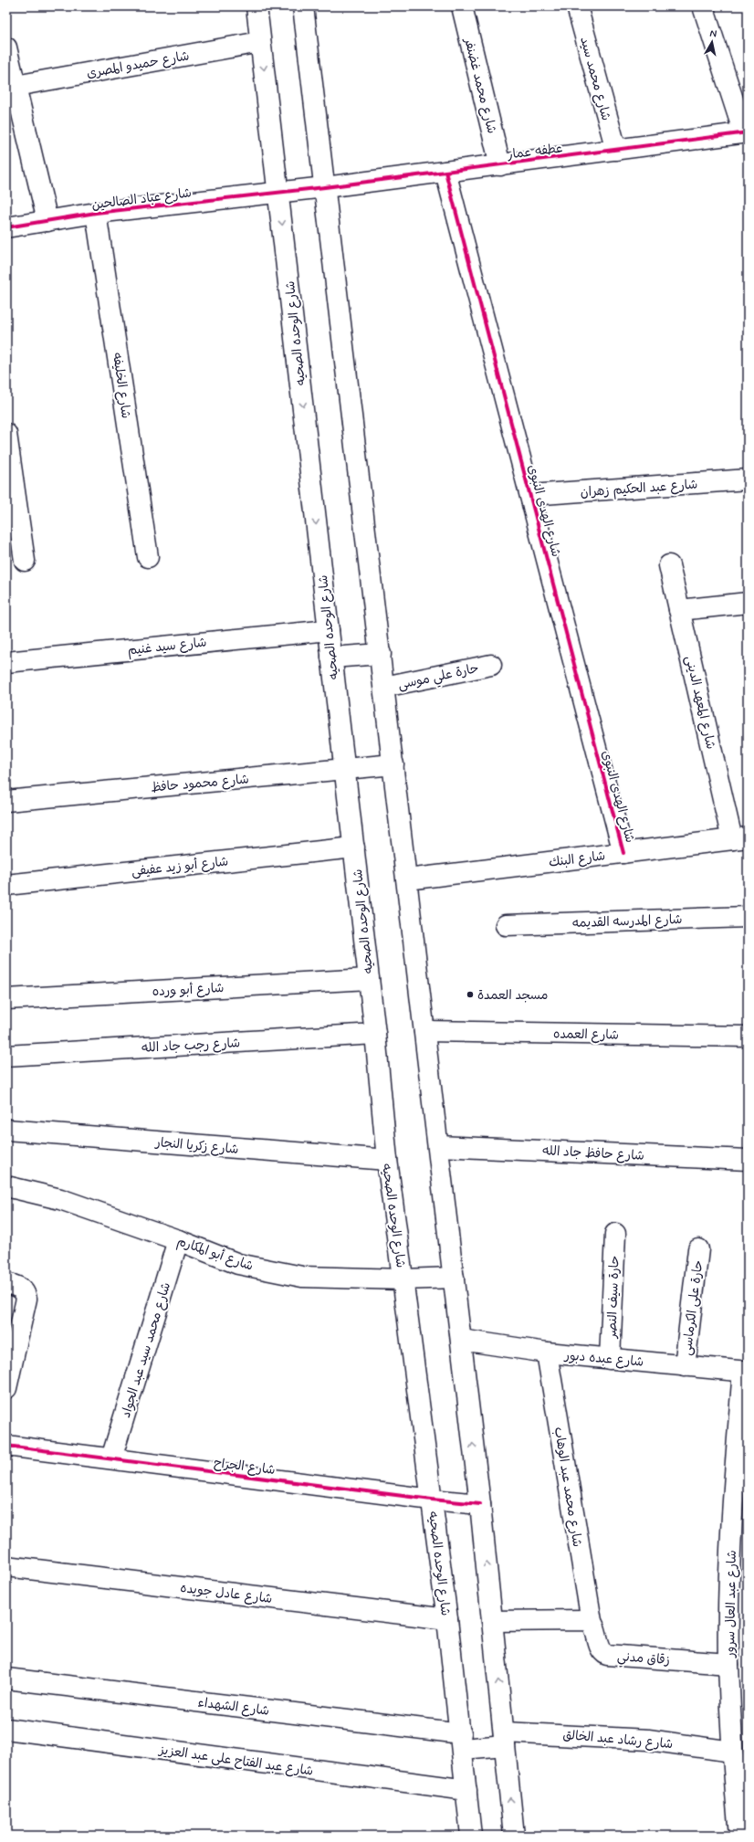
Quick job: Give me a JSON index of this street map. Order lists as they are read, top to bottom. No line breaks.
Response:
{"streets":{"street":["شارع حميدو المصرى","شارع محمد سيد","شارع محمد غضنفر","عطفه عمار","شارع عباد الصالحين","شارع الوحده الصحيه","شارع الخليفه","شارع عبد الحكيم زهران","شارع الهدى النبوى","شارع سيد غنيم","حارة علي موسى","شارع المعهد الدينى","شارع محمود حافظ","شارع البنك","شارع أبو زيد عفيفى","شارع المدرسه القديمه","شارع أبو ورده","شارع العمده","شارع رجب جاد الله","شارع زكريا النجار","شارع حافظ جاد الله","شارع أبو المكارم","حارة سيف النصر","حارة على الكرماسى","شارع محمد سيد عبد الجواد","شارع عبده دبور","شارع الجراح","شارع محمد عبد الوهاب","شارع عادل جويده","شارع عبد العال سرور","زقاق مدني","شارع الشهداء","شارع رشاد عبد الخالق","شارع عبد الفتاح على عبد العزيز"]},"crossings":[["شارع حميدو المصرى","شارع الوحده الصحيه"],["شارع محمد سيد","عطفه عمار"],["شارع محمد غضنفر","عطفه عمار"],["عطفه عمار","شارع عباد الصالحين"],["عطفه عمار","شارع الهدى النبوى"],["شارع عباد الصالحين","شارع الوحده الصحيه"],["شارع عباد الصالحين","شارع الخليفه"],["شارع الوحده الصحيه","شارع سيد غنيم"],["شارع الوحده الصحيه","شارع محمود حافظ"],["شارع الوحده الصحيه","شارع أبو زيد عفيفى"],["شارع الوحده الصحيه","شارع أبو ورده"],["شارع الوحده الصحيه","شارع رجب جاد الله"],["شارع الوحده الصحيه","شارع زكريا النجار"],["شارع الوحده الصحيه","شارع أبو المكارم"],["شارع الوحده الصحيه","شارع الجراح"],["شارع الوحده الصحيه","شارع عادل جويده"],["شارع الوحده الصحيه","شارع الشهداء"],["شارع الوحده الصحيه","شارع عبد الفتاح على عبد العزيز"],["شارع عبد الحكيم زهران","شارع الهدى النبوى"],["شارع الهدى النبوى","شارع البنك"],["شارع المعهد الدينى","شارع البنك"],["شارع أبو المكارم","شارع محمد سيد عبد الجواد"],["حارة سيف النصر","شارع عبده دبور"],["حارة على الكرماسى","شارع عبده دبور"],["شارع محمد سيد عبد الجواد","شارع الجراح"],["شارع عبده دبور","شارع محمد عبد الوهاب"],["شارع عبده دبور","شارع عبد العال سرور"],["شارع محمد عبد الوهاب","زقاق مدني"],["شارع عبد العال سرور","زقاق مدني"],["شارع عبد العال سرور","شارع رشاد عبد الخالق"],["شارع الشهداء","شارع رشاد عبد الخالق"]],"places":["مسجد العمدة"],"north":"top"}
